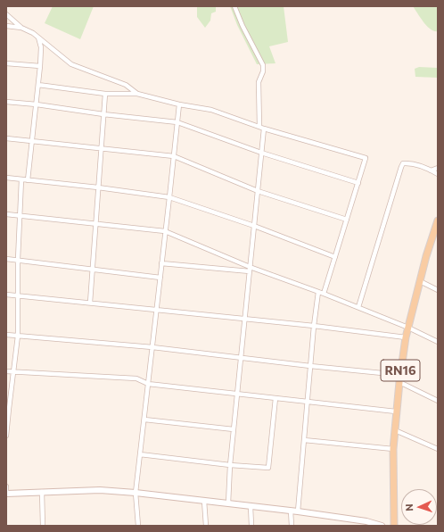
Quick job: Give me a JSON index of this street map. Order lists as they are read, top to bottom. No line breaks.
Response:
{"streets":{"main road":["RN16"]},"north":"left"}
